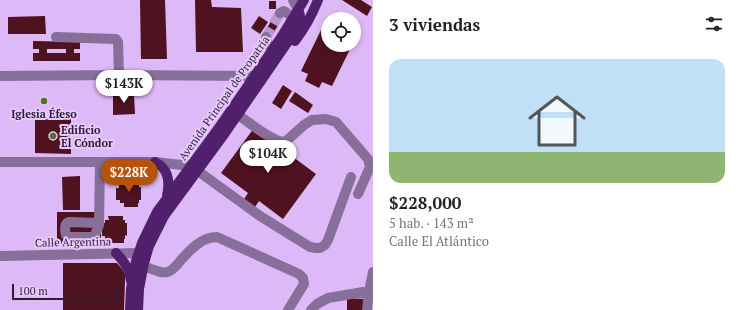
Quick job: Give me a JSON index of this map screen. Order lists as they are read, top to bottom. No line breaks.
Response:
{"streets":{"main road":["Avenida Principal de Propatria"],"street":["Calle Argentina"]},"crossings":[["Avenida Principal de Propatria","Calle Argentina"]],"places":["Iglesia Éfeso","Edificio El Cóndor"],"scale_bar":"100 m","page":{"heading":"3 viviendas","list":[{"name":"$228,000","note":"5 hab. · 143 m² · Calle El Atlántico"}],"price":["$143K","$104K","$228K"],"scale":"100 m"}}
